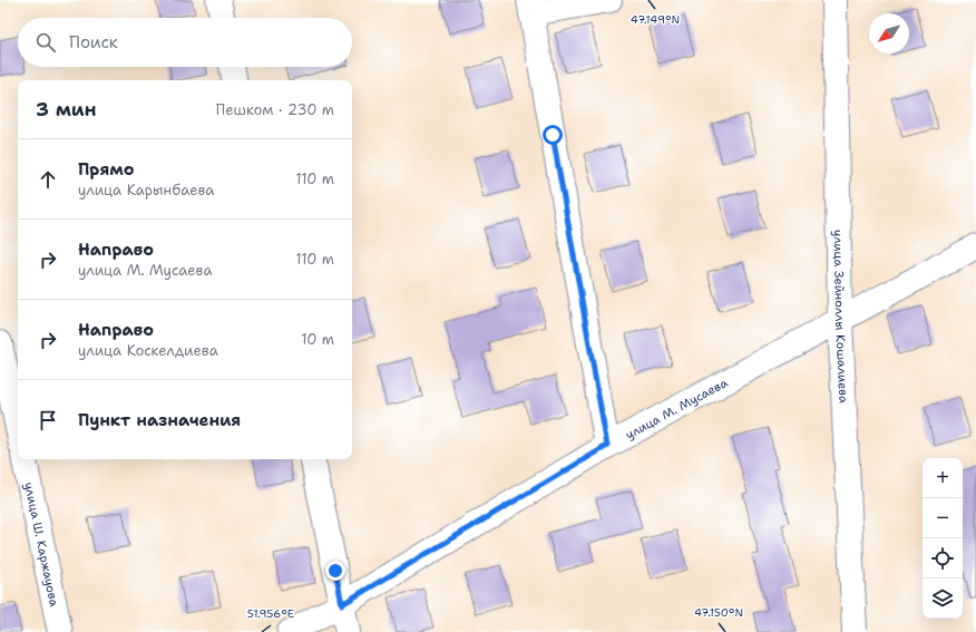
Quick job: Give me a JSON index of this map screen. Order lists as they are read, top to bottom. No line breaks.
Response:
{"streets":{"street":["улица Зейноллы Кошалиева","улица М. Мусаева","улица Ш. Каржауова"]},"crossings":[["улица Зейноллы Кошалиева","улица М. Мусаева"]],"north":"bottom left","page":{"search":"Поиск","heading":["3 мин","Пешком · 230 m"],"list":[["Прямо","улица Карынбаева","110 m"],["Направо","улица М. Мусаева","110 m"],["Направо","улица Коскелдиева","10 m"],"Пункт назначения"],"map_buttons":["+","−"]},"coordinates":["47.149°N","47.150°N","51.956°E"]}
